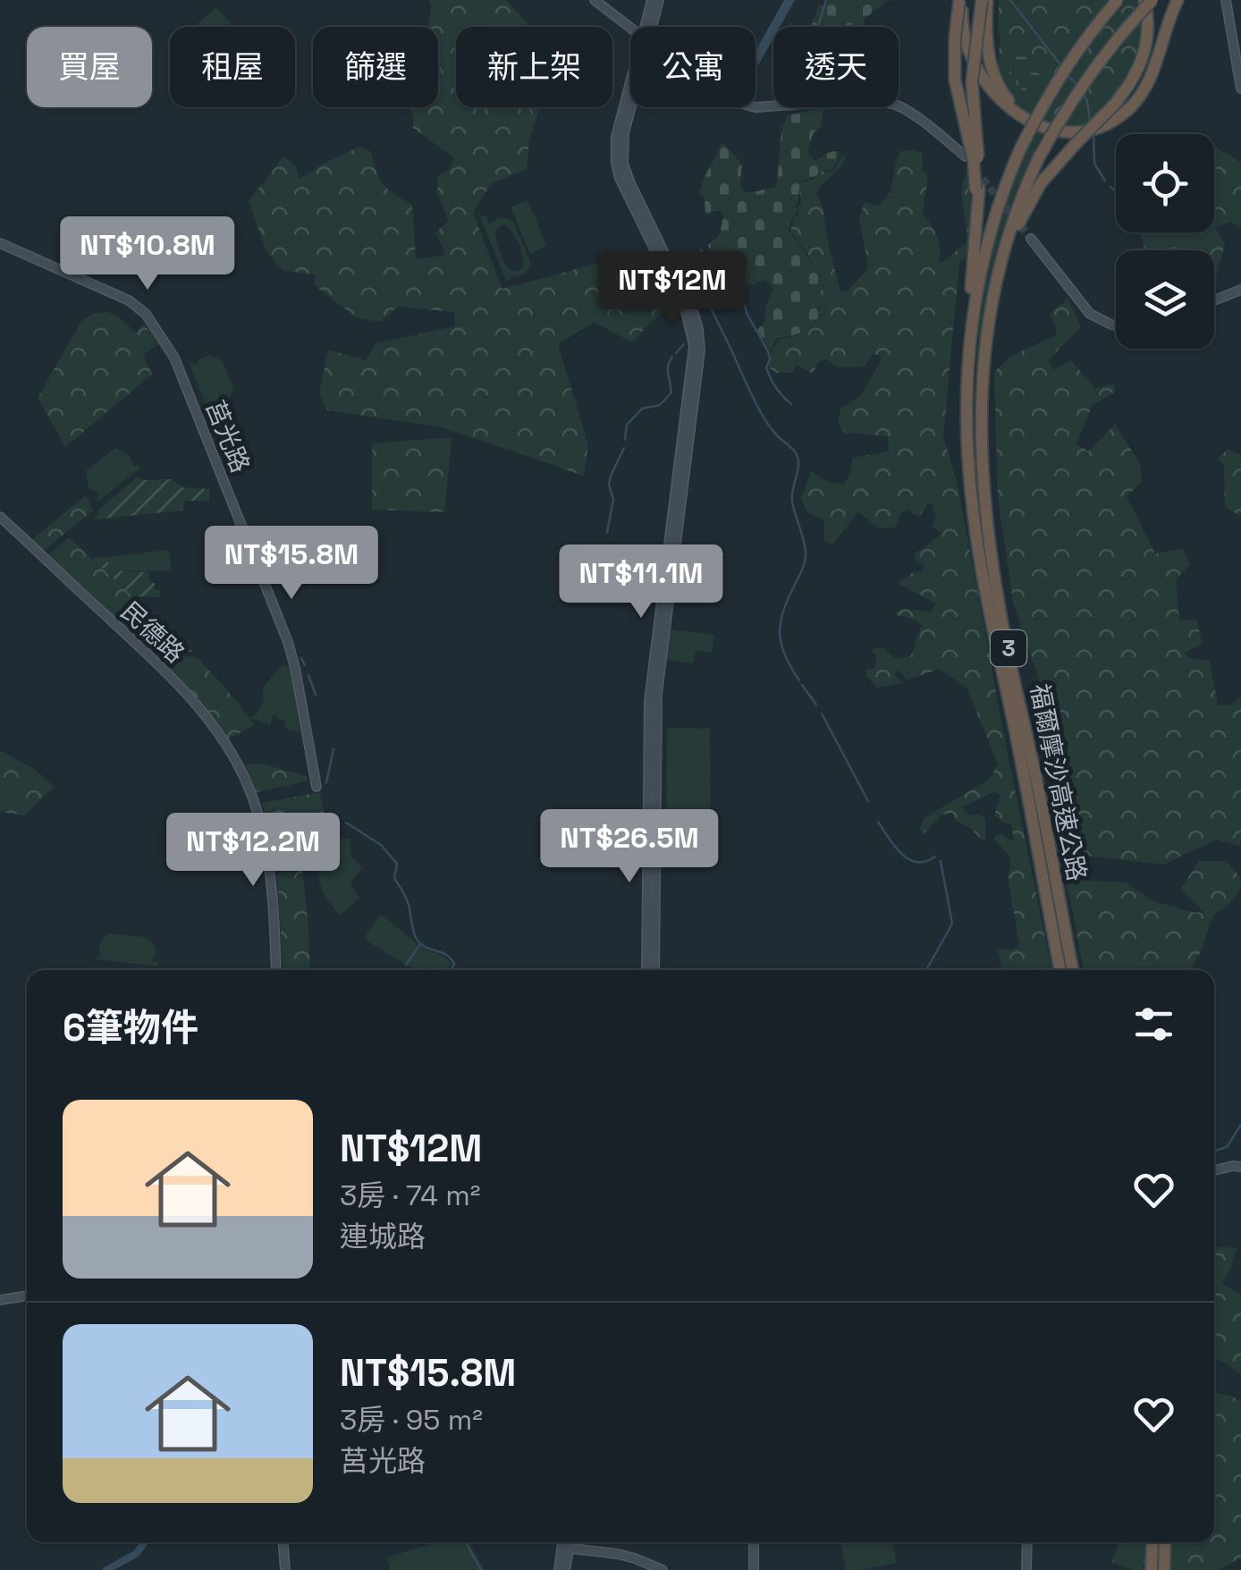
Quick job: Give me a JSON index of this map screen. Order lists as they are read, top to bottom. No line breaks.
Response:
{"streets":{"highway":["3","福爾摩沙高速公路"],"street":["莒光路","民德路"]},"page":{"chip":["買屋","租屋","篩選","新上架","公寓","透天"],"price":["NT$10.8M","NT$12M","NT$15.8M","NT$11.1M","NT$26.5M","NT$12.2M"],"heading":"6筆物件","list":[{"name":"NT$12M","note":"3房 · 74 m² · 連城路"},{"name":"NT$15.8M","note":"3房 · 95 m² · 莒光路"}]}}
